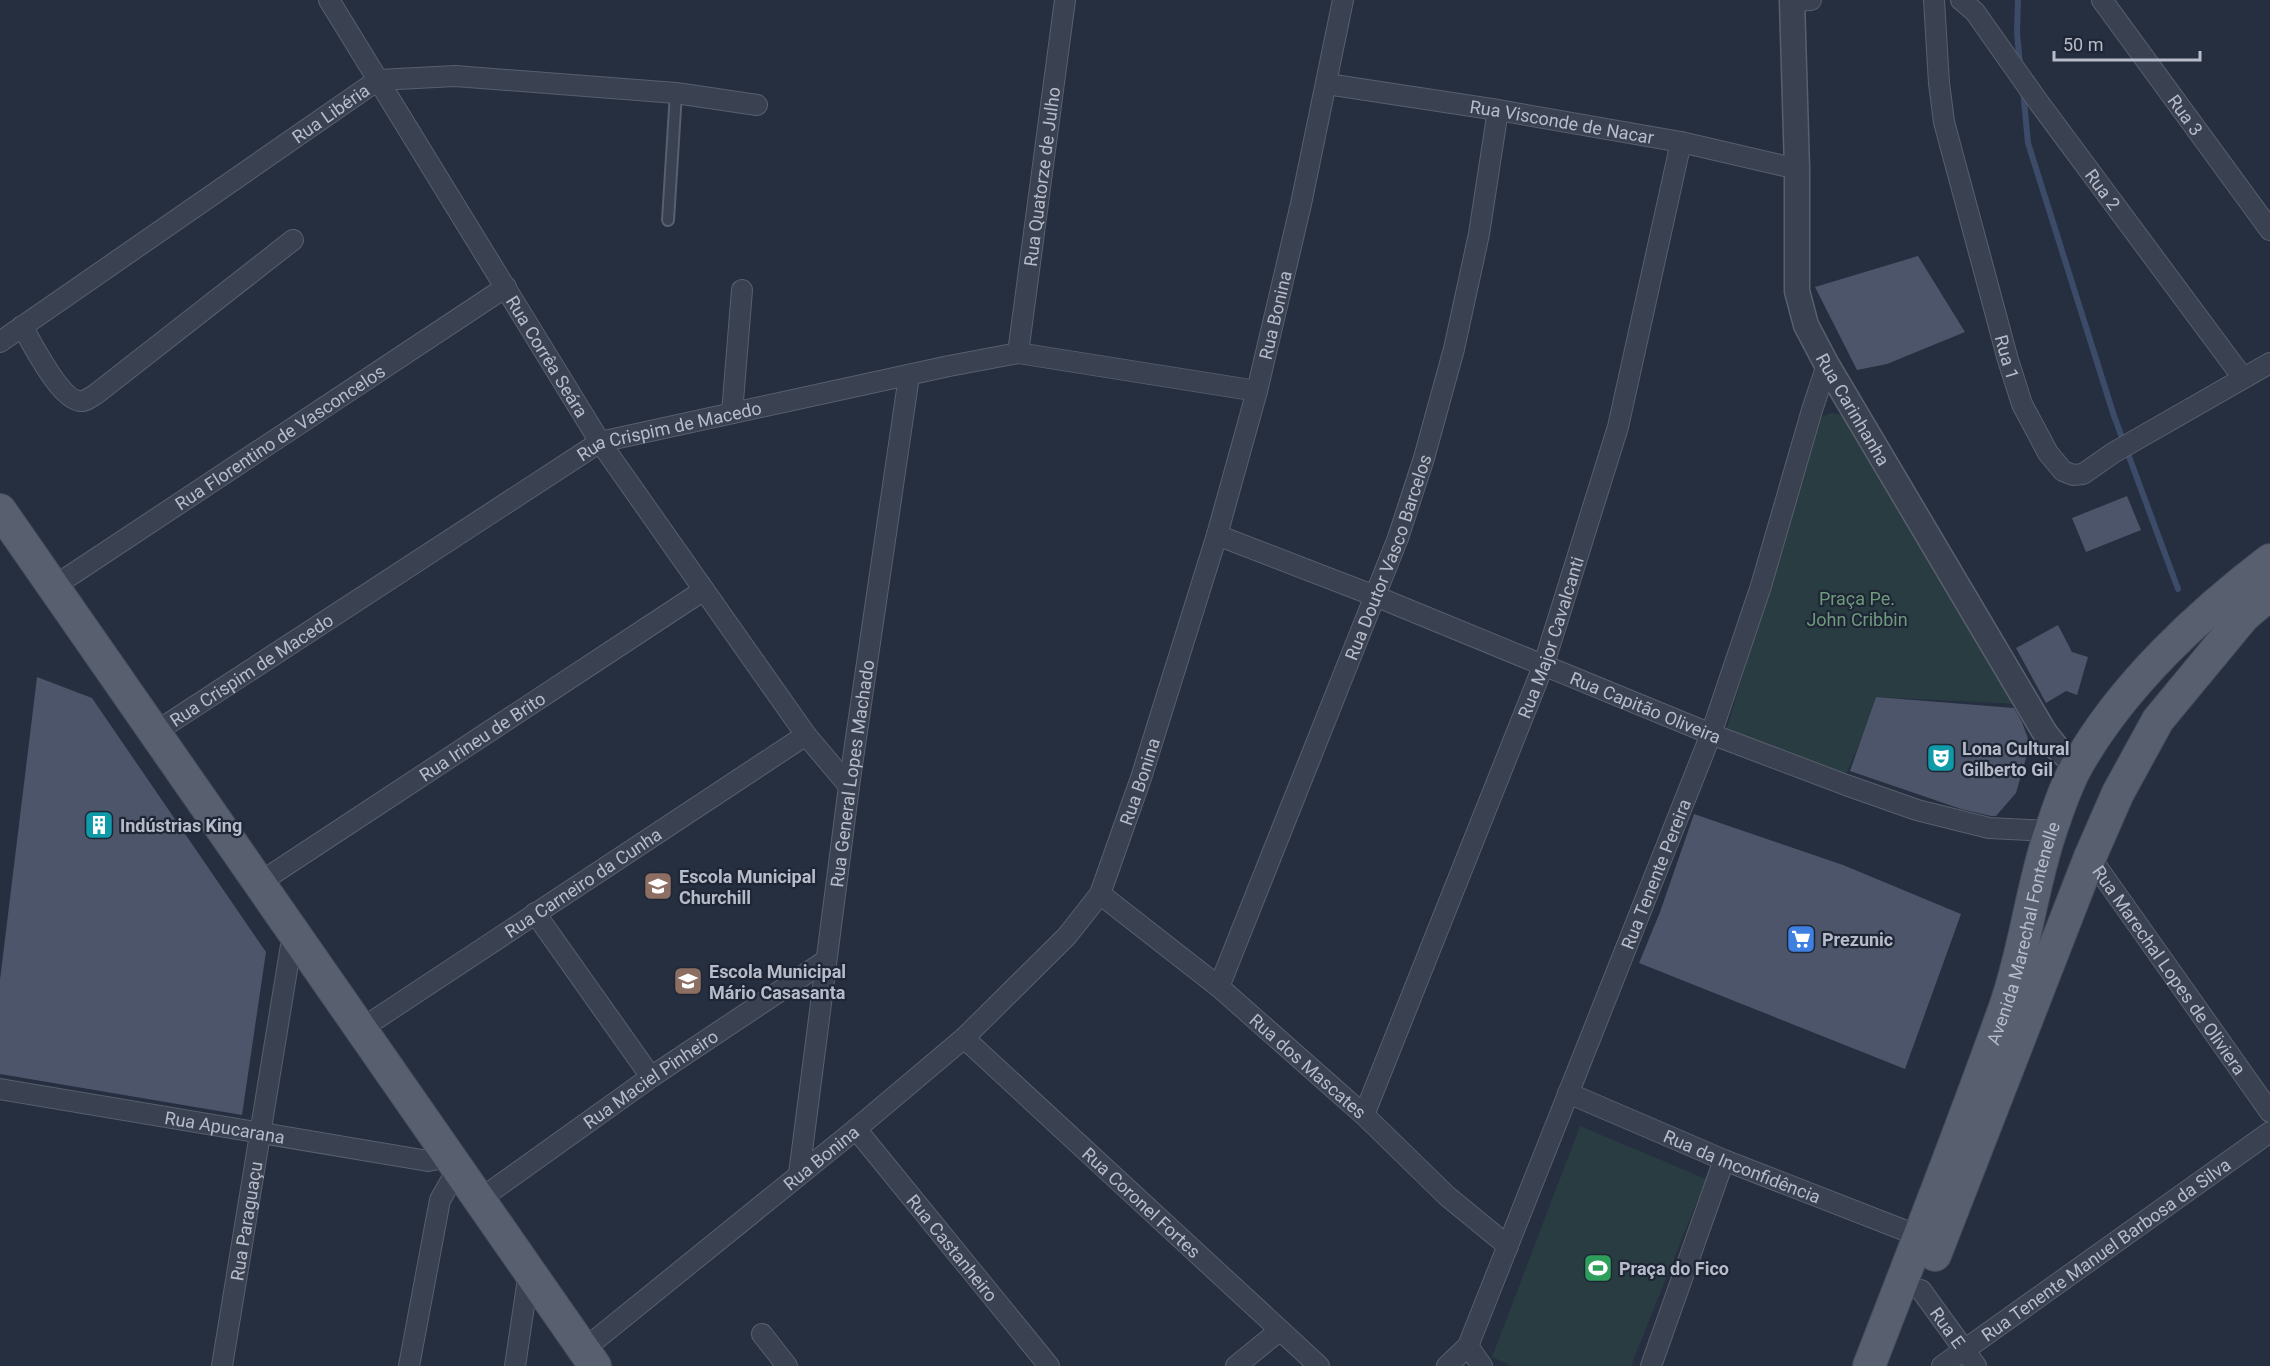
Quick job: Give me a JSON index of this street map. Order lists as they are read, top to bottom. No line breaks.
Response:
{"streets":{"main road":["Avenida Marechal Fontenelle"],"street":["Rua Libéria","Rua 3","Rua Visconde de Nacar","Rua Quatorze de Julho","Rua 2","Rua Bonina","Rua Corrêa Seára","Rua 1","Rua Carinhanha","Rua Crispim de Macedo","Rua Florentino de Vasconcelos","Rua Doutor Vasco Barcelos","Rua Major Cavalcanti","Rua Capitão Oliveira","Rua Irineu de Brito","Rua General Lopes Machado","Rua Tenente Pereira","Rua Carneiro da Cunha","Rua Marechal Lopes de Oliviera","Rua dos Mascates","Rua Maciel Pinheiro","Rua Apucarana","Rua da Inconfidência","Rua Coronel Fortes","Rua Paraguaçu","Rua Castanheiro","Rua Tenente Manuel Barbosa da Silva","Rua E"]},"crossings":[["Rua Libéria","Rua Corrêa Seára"],["Rua Visconde de Nacar","Rua Bonina"],["Rua Visconde de Nacar","Rua Carinhanha"],["Rua Visconde de Nacar","Rua Doutor Vasco Barcelos"],["Rua Visconde de Nacar","Rua Major Cavalcanti"],["Rua Quatorze de Julho","Rua Crispim de Macedo"],["Rua 2","Rua 1"],["Rua Bonina","Rua Crispim de Macedo"],["Rua Bonina","Rua Capitão Oliveira"],["Rua Bonina","Rua General Lopes Machado"],["Rua Bonina","Rua dos Mascates"],["Rua Bonina","Rua Coronel Fortes"],["Rua Bonina","Rua Castanheiro"],["Rua Corrêa Seára","Rua Crispim de Macedo"],["Rua Corrêa Seára","Rua Florentino de Vasconcelos"],["Rua Corrêa Seára","Rua Irineu de Brito"],["Rua Corrêa Seára","Rua General Lopes Machado"],["Rua Corrêa Seára","Rua Carneiro da Cunha"],["Rua Carinhanha","Rua Tenente Pereira"],["Rua Carinhanha","Avenida Marechal Fontenelle"],["Rua Crispim de Macedo","Rua General Lopes Machado"],["Rua Doutor Vasco Barcelos","Rua Capitão Oliveira"],["Rua Doutor Vasco Barcelos","Rua dos Mascates"],["Rua Major Cavalcanti","Rua Capitão Oliveira"],["Rua Major Cavalcanti","Rua dos Mascates"],["Rua Capitão Oliveira","Rua Tenente Pereira"],["Rua Capitão Oliveira","Avenida Marechal Fontenelle"],["Rua General Lopes Machado","Rua Maciel Pinheiro"],["Rua Tenente Pereira","Rua dos Mascates"],["Rua Tenente Pereira","Rua da Inconfidência"],["Avenida Marechal Fontenelle","Rua Marechal Lopes de Oliviera"],["Avenida Marechal Fontenelle","Rua da Inconfidência"],["Avenida Marechal Fontenelle","Rua E"],["Rua Apucarana","Rua Paraguaçu"],["Rua Tenente Manuel Barbosa da Silva","Rua E"]],"parks":["Praça Pe. John Cribbin"],"places":{"theatre":["Lona Cultural Gilberto Gil"],"building":["Indústrias King"],"school or university":["Escola Municipal Churchill","Escola Municipal Mário Casasanta"],"supermarket":["Prezunic"],"sports":["Praça do Fico"]},"scale_bar":"50 m"}
